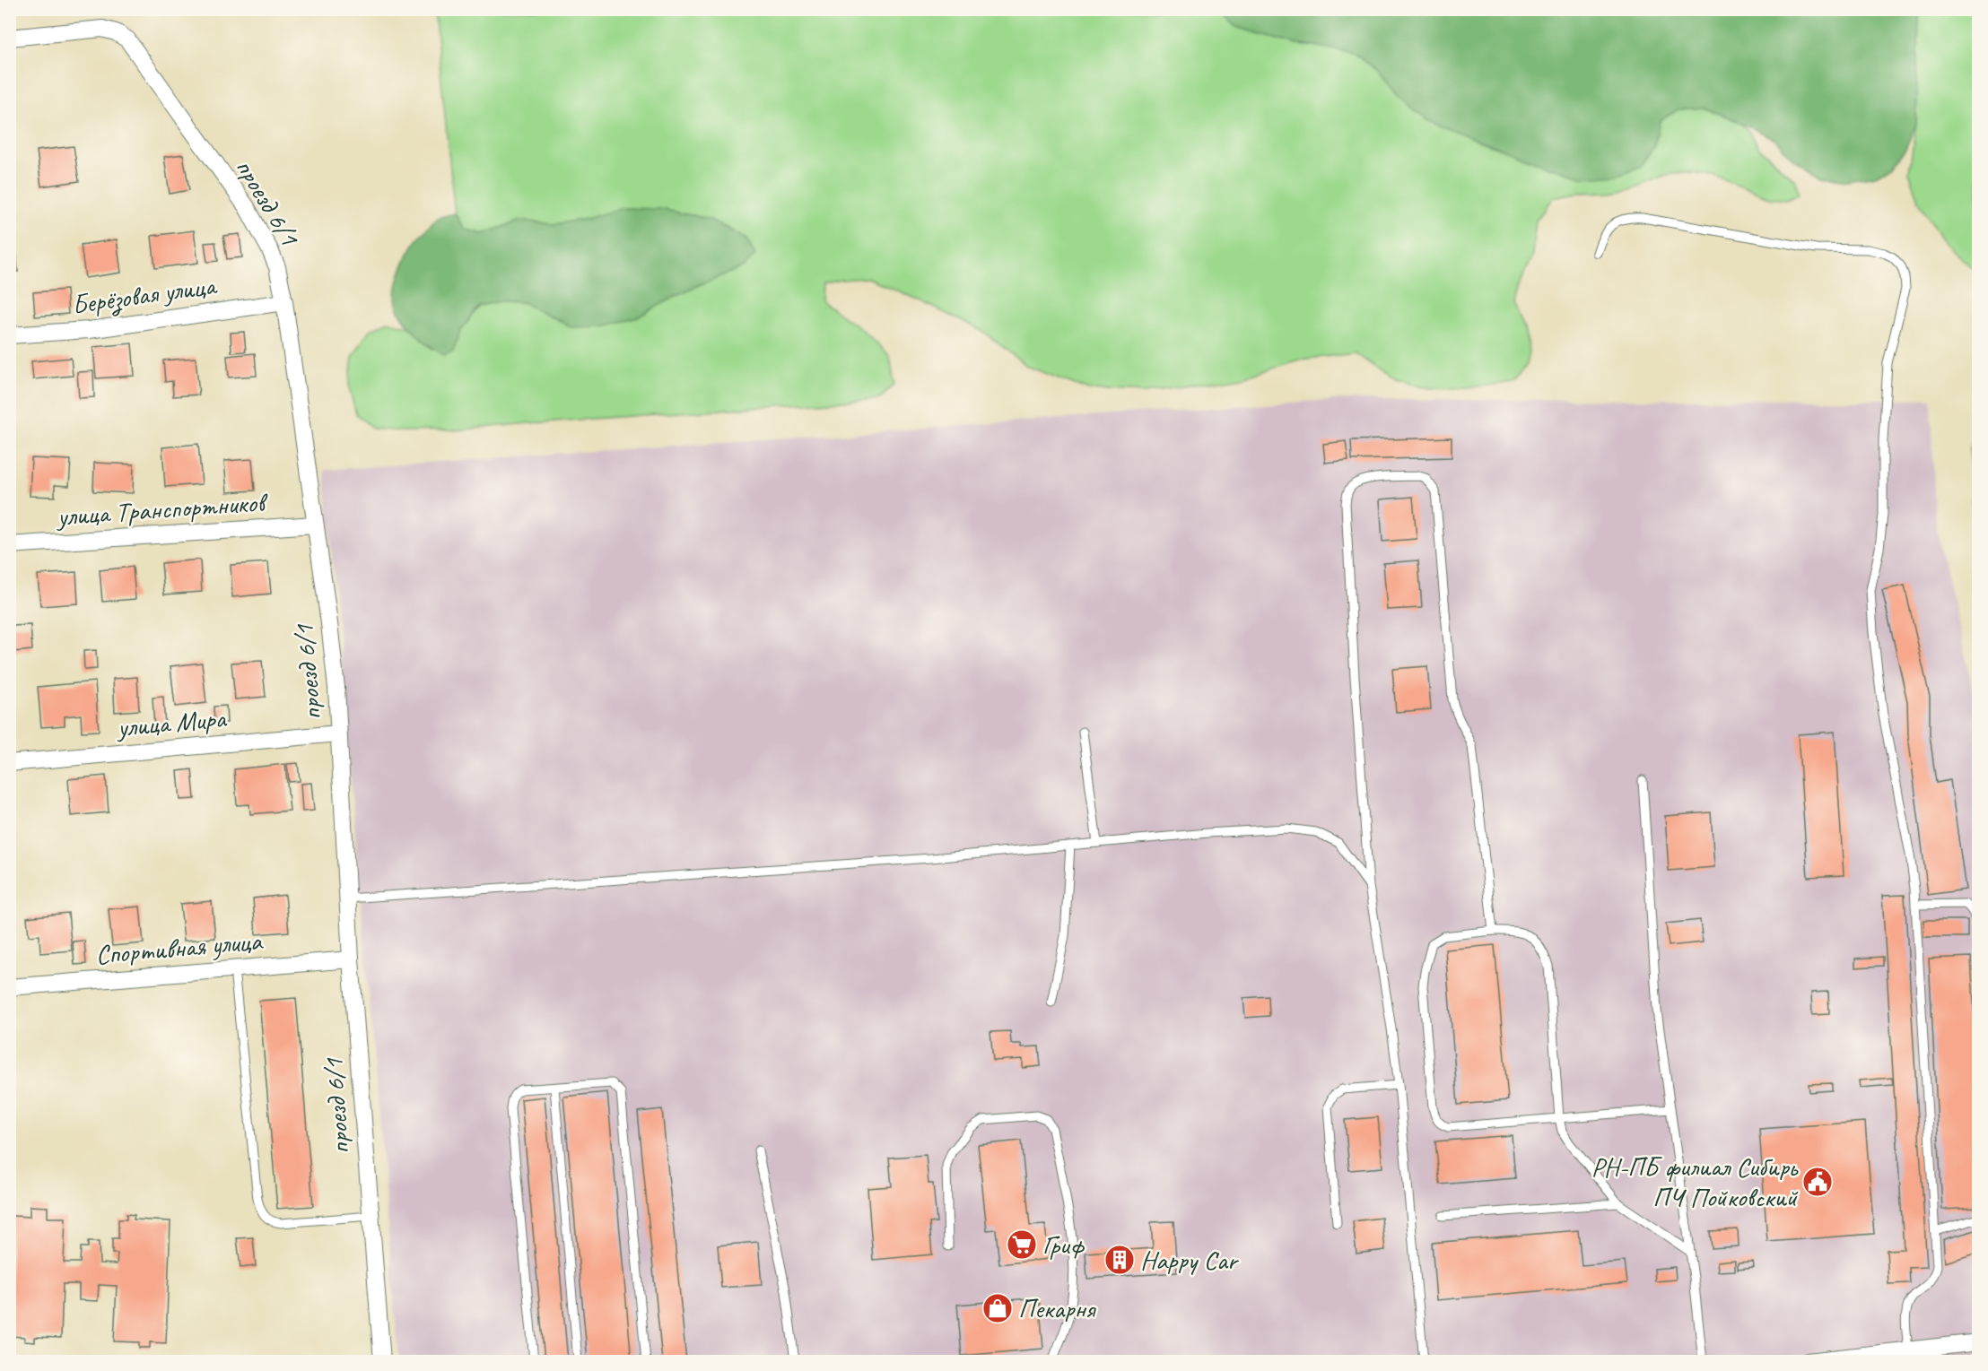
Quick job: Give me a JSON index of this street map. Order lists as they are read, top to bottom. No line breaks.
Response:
{"streets":{"street":["проезд 6/1","Берёзовая улица","улица Транспортников","улица Мира","Спортивная улица"]},"crossings":[["проезд 6/1","Берёзовая улица"],["проезд 6/1","улица Транспортников"],["проезд 6/1","улица Мира"],["проезд 6/1","Спортивная улица"]],"places":{"public building":["РН-ПБ филиал Сибирь ПЧ Пойковский"],"supermarket":["Гриф"],"building":["Happy Car"],"shop":["Пекарня"]}}
